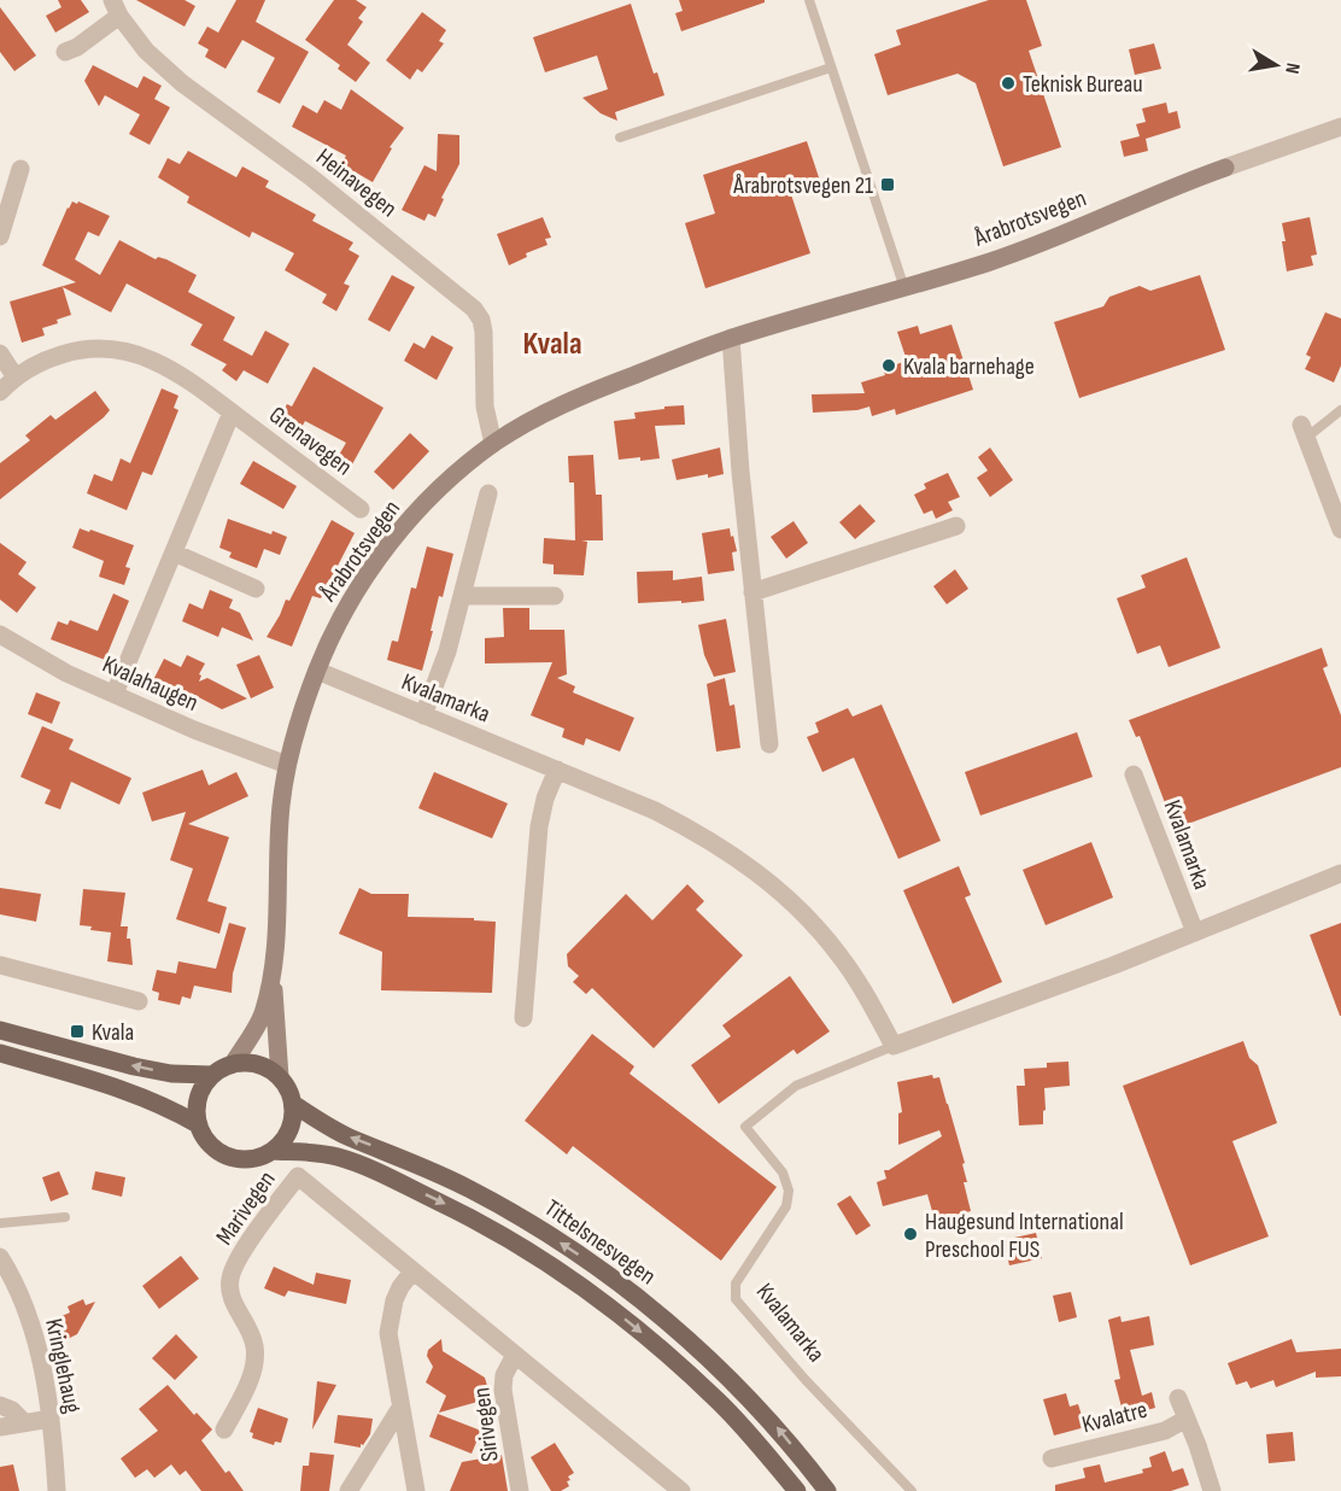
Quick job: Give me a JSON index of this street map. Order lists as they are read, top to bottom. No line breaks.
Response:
{"streets":{"main road":["Årabrotsvegen","Tittelsnesvegen"],"street":["Heinavegen","Grenavegen","Kvalahaugen","Kvalamarka","Marivegen","Kringlehaug","Kvalatre","Sirivegen"]},"crossings":[["Heinavegen","Årabrotsvegen"],["Årabrotsvegen","Kvalahaugen"],["Årabrotsvegen","Kvalamarka"],["Årabrotsvegen","Tittelsnesvegen"],["Grenavegen","Kvalahaugen"]],"districts":["Kvala"],"places":{"other":["Teknisk Bureau","Kvala barnehage","Haugesund International Preschool FUS"],"transit":["Årabrotsvegen 21","Kvala"]},"north":"right"}
